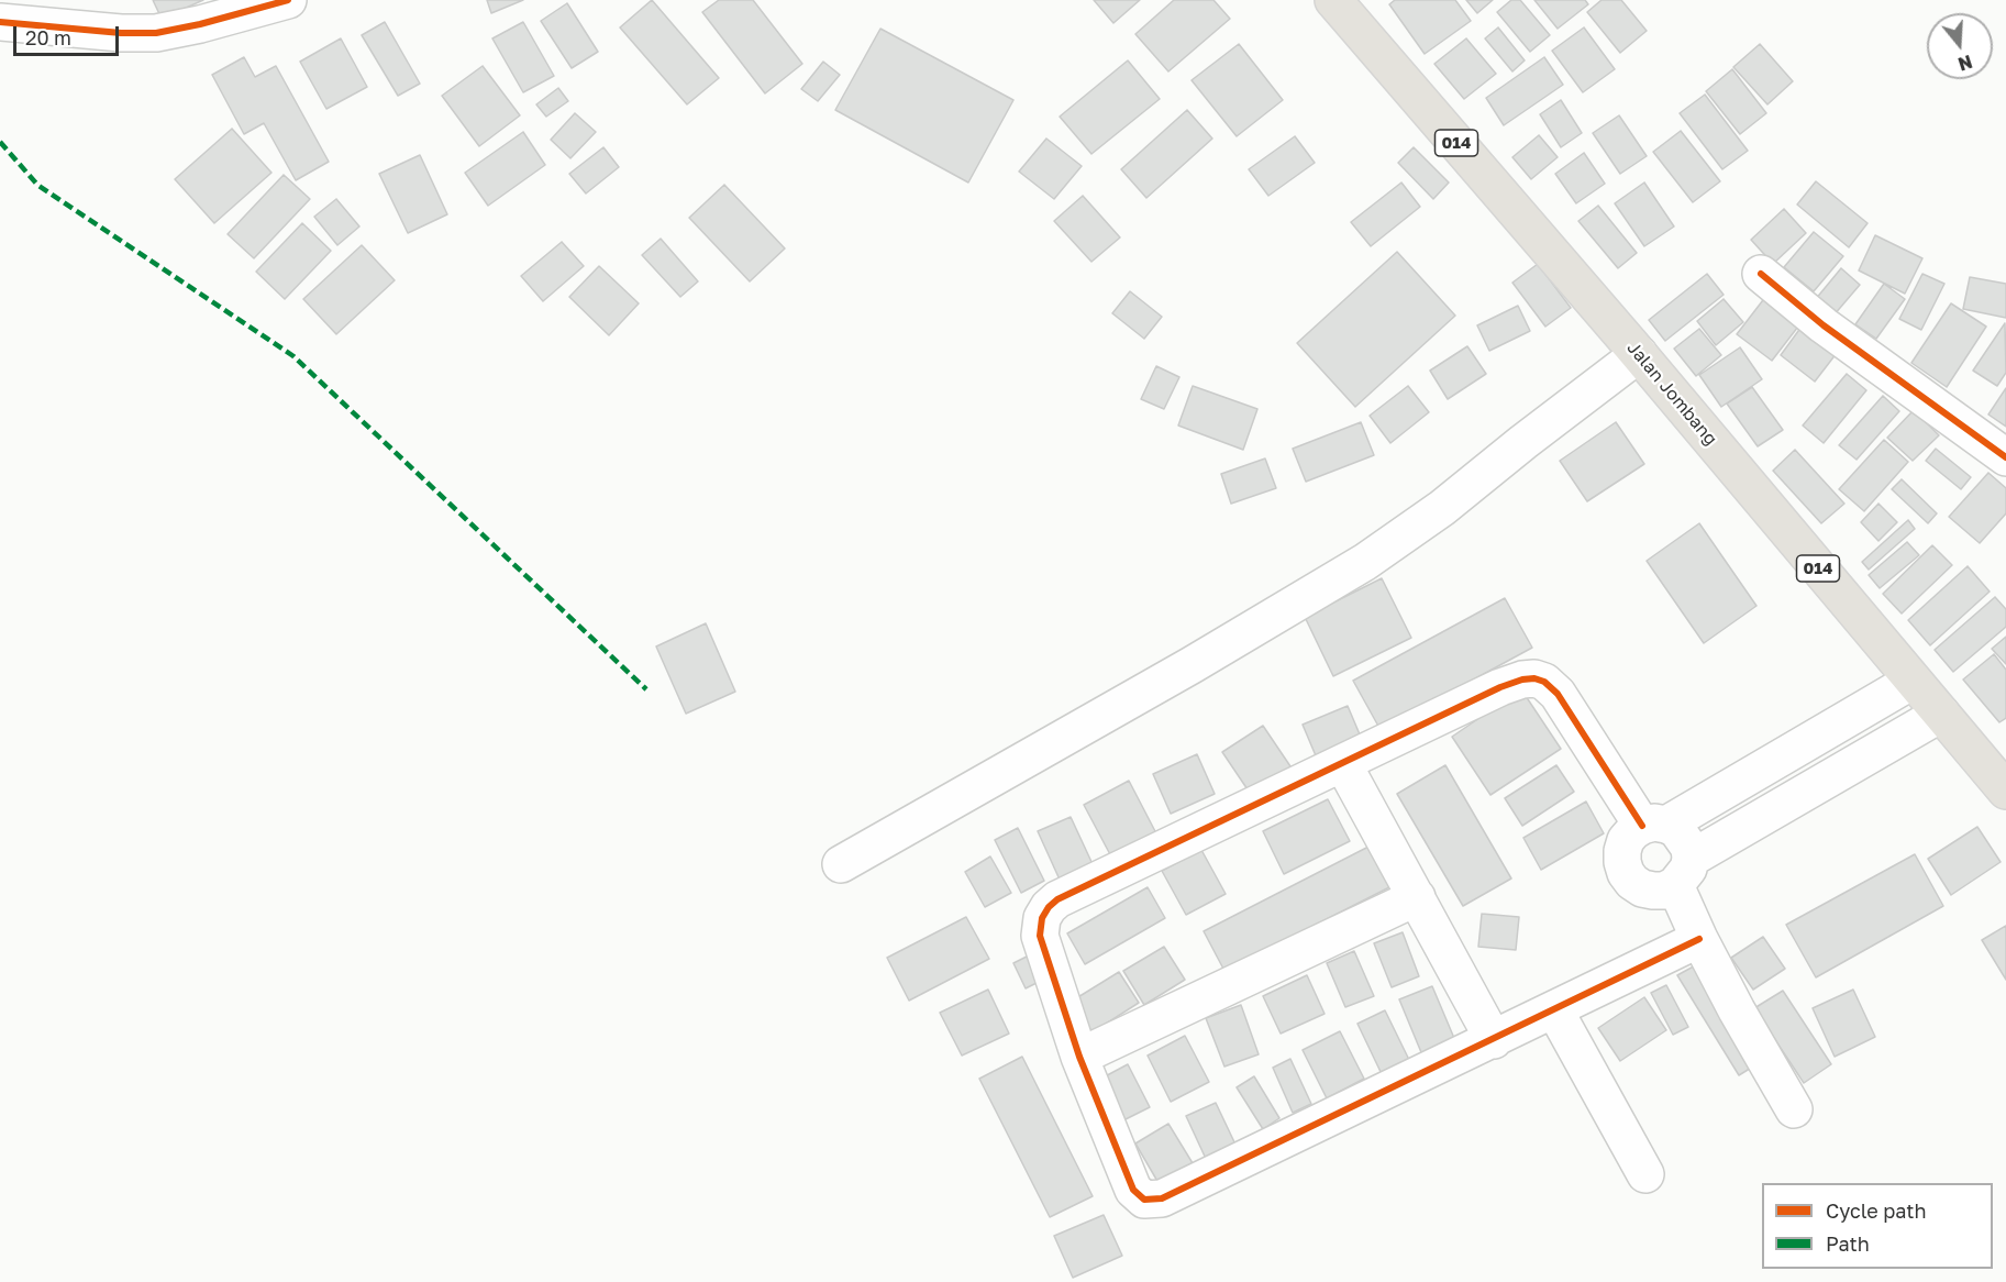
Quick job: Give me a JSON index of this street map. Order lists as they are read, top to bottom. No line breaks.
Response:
{"streets":{"main road":["014","Jalan Jombang"]},"legend":["Cycle path","Path"],"scale_bar":"20 m","north":"bottom"}
